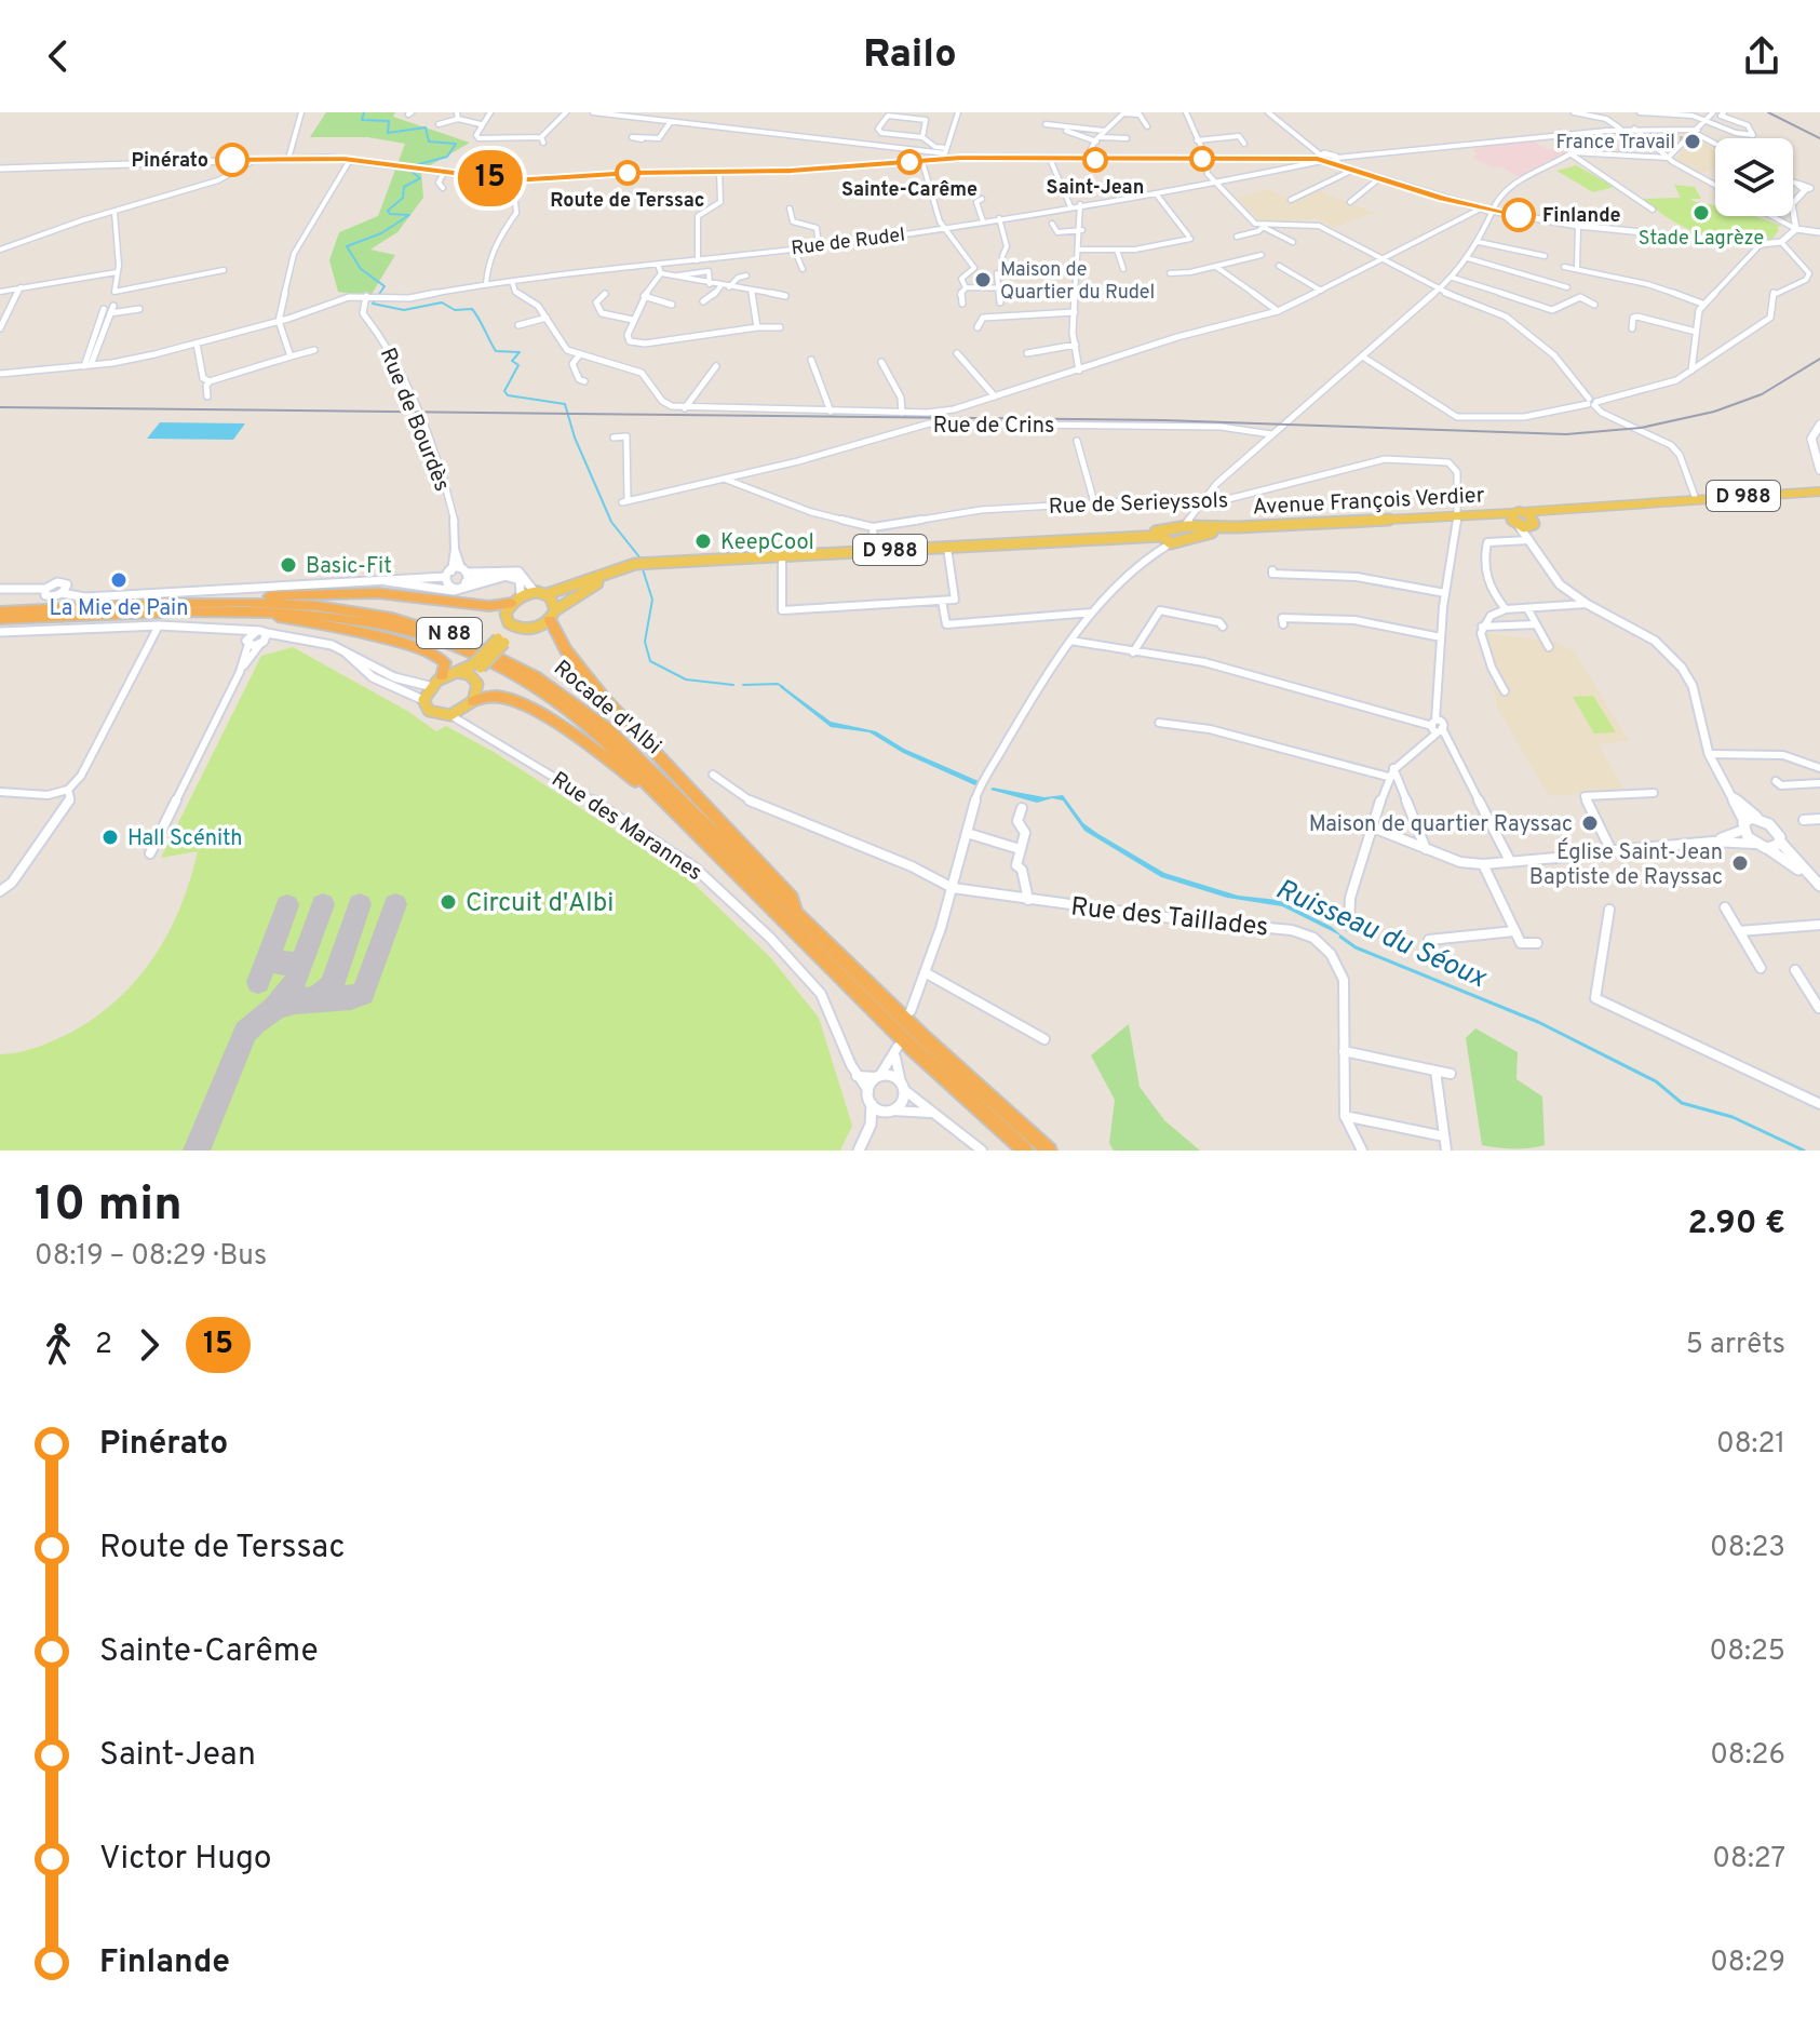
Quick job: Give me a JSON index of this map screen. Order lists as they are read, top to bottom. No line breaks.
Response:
{"streets":{"highway":["N 88","Rocade d'Albi"],"main road":["D 988","Avenue François Verdier"],"street":["Rue de Rudel","Rue de Bourdès","Rue de Crins","Rue de Serieyssols","Rue des Marannes","Rue des Taillades"]},"crossings":[["Rue de Rudel","Rue de Bourdès"],["Rue de Crins","Rue de Serieyssols"],["Avenue François Verdier","Rue de Serieyssols"]],"water":["Ruisseau du Séoux"],"places":["France Travail","Pinérato","Saint-Jean","Sainte-Carême","Route de Terssac","Stade Lagrèze","Finlande","Maison de Quartier du Rudel","KeepCool","Basic-Fit","La Mie de Pain","Maison de quartier Rayssac","Hall Scénith","Église Saint-Jean Baptiste de Rayssac","Circuit d'Albi"],"lines":["bus line 15"],"page":{"header":"Railo","on_map":"15","heading":["10 min","08:19 – 08:29 · Bus","2.90 €"],"legs":["2","15","5 arrêts"],"list":[{"name":"Pinérato","value":"08:21"},{"name":"Route de Terssac","value":"08:23"},{"name":"Sainte-Carême","value":"08:25"},{"name":"Saint-Jean","value":"08:26"},{"name":"Victor Hugo","value":"08:27"},{"name":"Finlande","value":"08:29"}]}}
